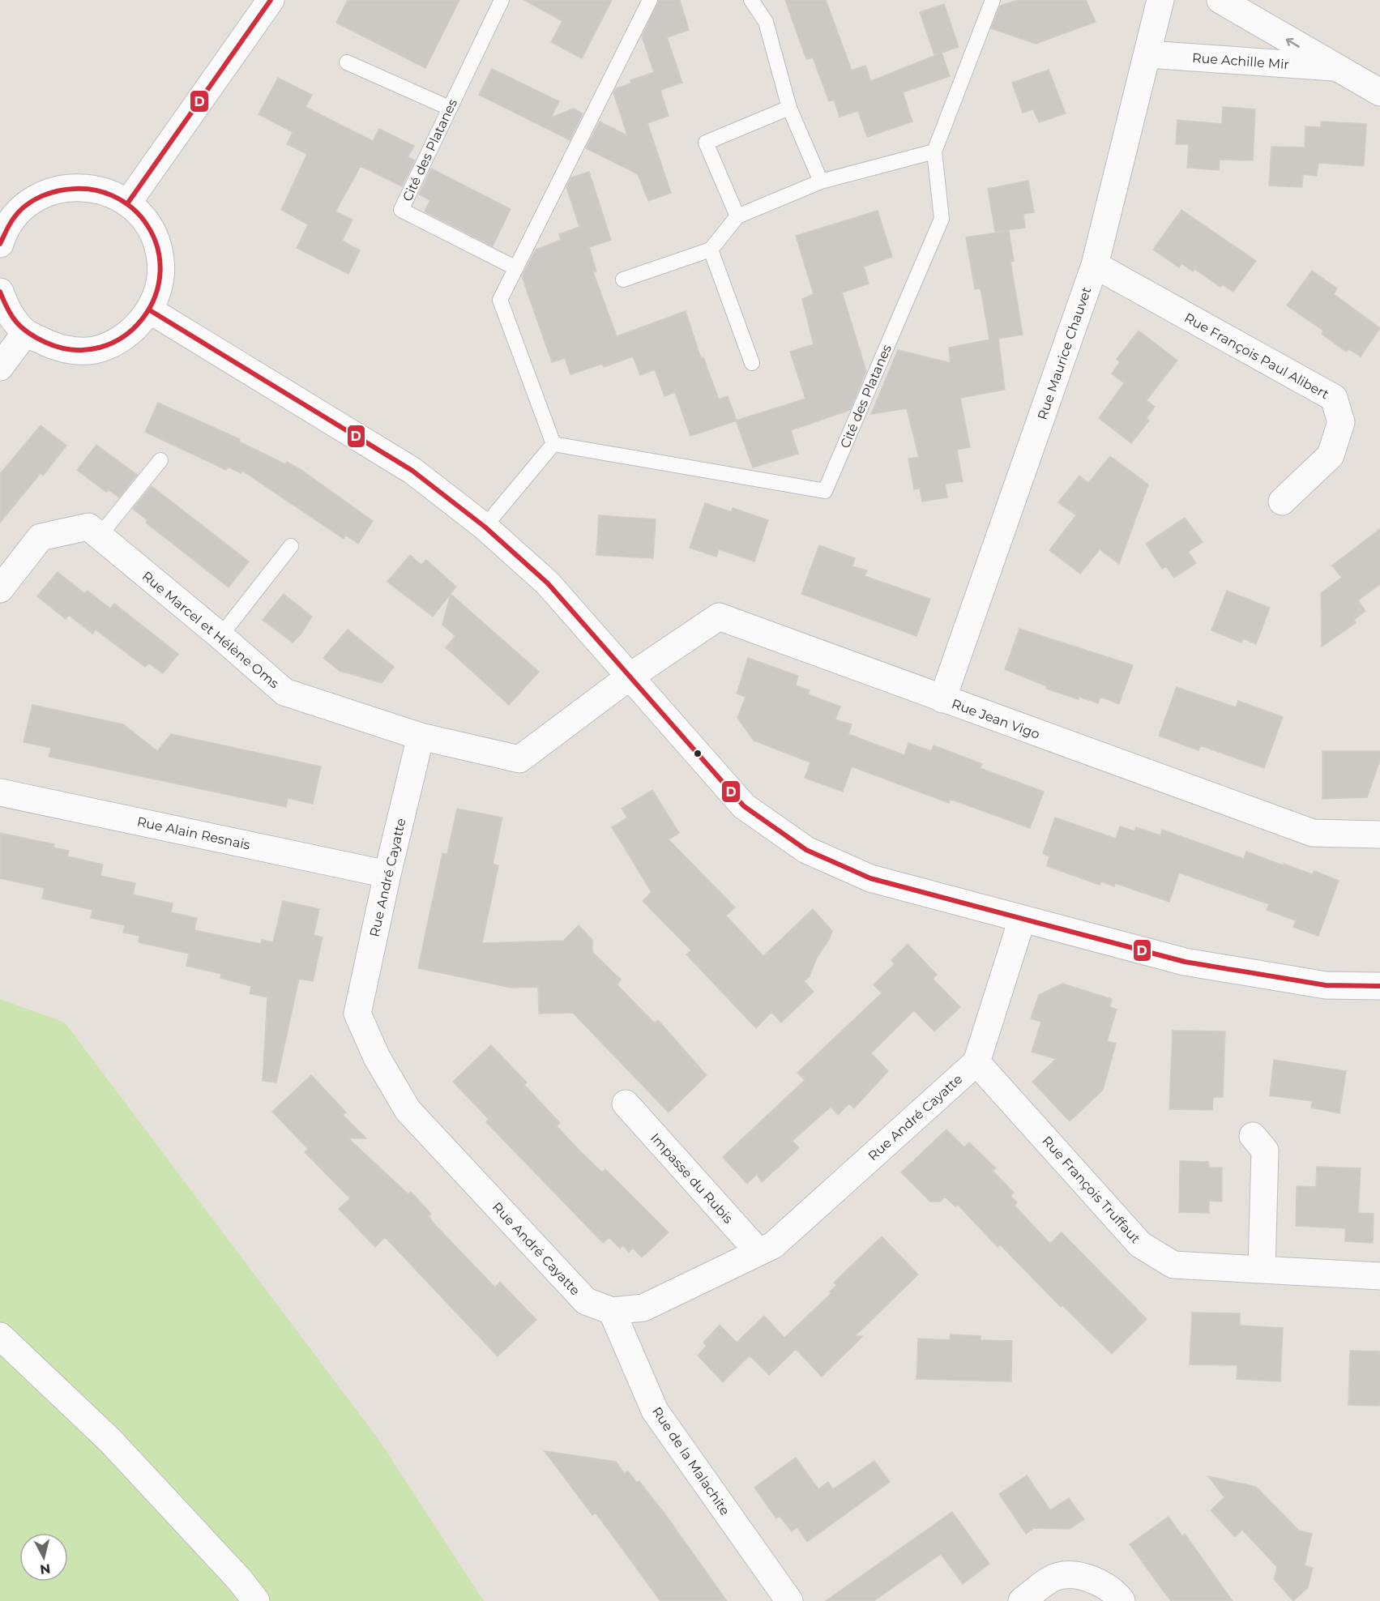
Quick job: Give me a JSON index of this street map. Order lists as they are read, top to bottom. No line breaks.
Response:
{"streets":{"street":["Rue Achille Mir","Rue Maurice Chauvet","Rue François Paul Alibert","Rue Marcel et Hélène Oms","Rue Jean Vigo","Rue Alain Resnais","Rue André Cayatte","Impasse du Rubis","Rue François Truffaut","Rue de la Malachite"],"lane":["Cité des Platanes"]},"crossings":[["Rue Achille Mir","Rue Maurice Chauvet"],["Rue Maurice Chauvet","Rue François Paul Alibert"],["Rue Maurice Chauvet","Rue Jean Vigo"],["Rue Marcel et Hélène Oms","Rue Jean Vigo"],["Rue Marcel et Hélène Oms","Rue André Cayatte"],["Rue Alain Resnais","Rue André Cayatte"],["Rue André Cayatte","Impasse du Rubis"],["Rue André Cayatte","Rue François Truffaut"],["Rue André Cayatte","Rue de la Malachite"]],"one_way":["Rue Achille Mir"],"lines":["transit line D"],"north":"bottom"}
